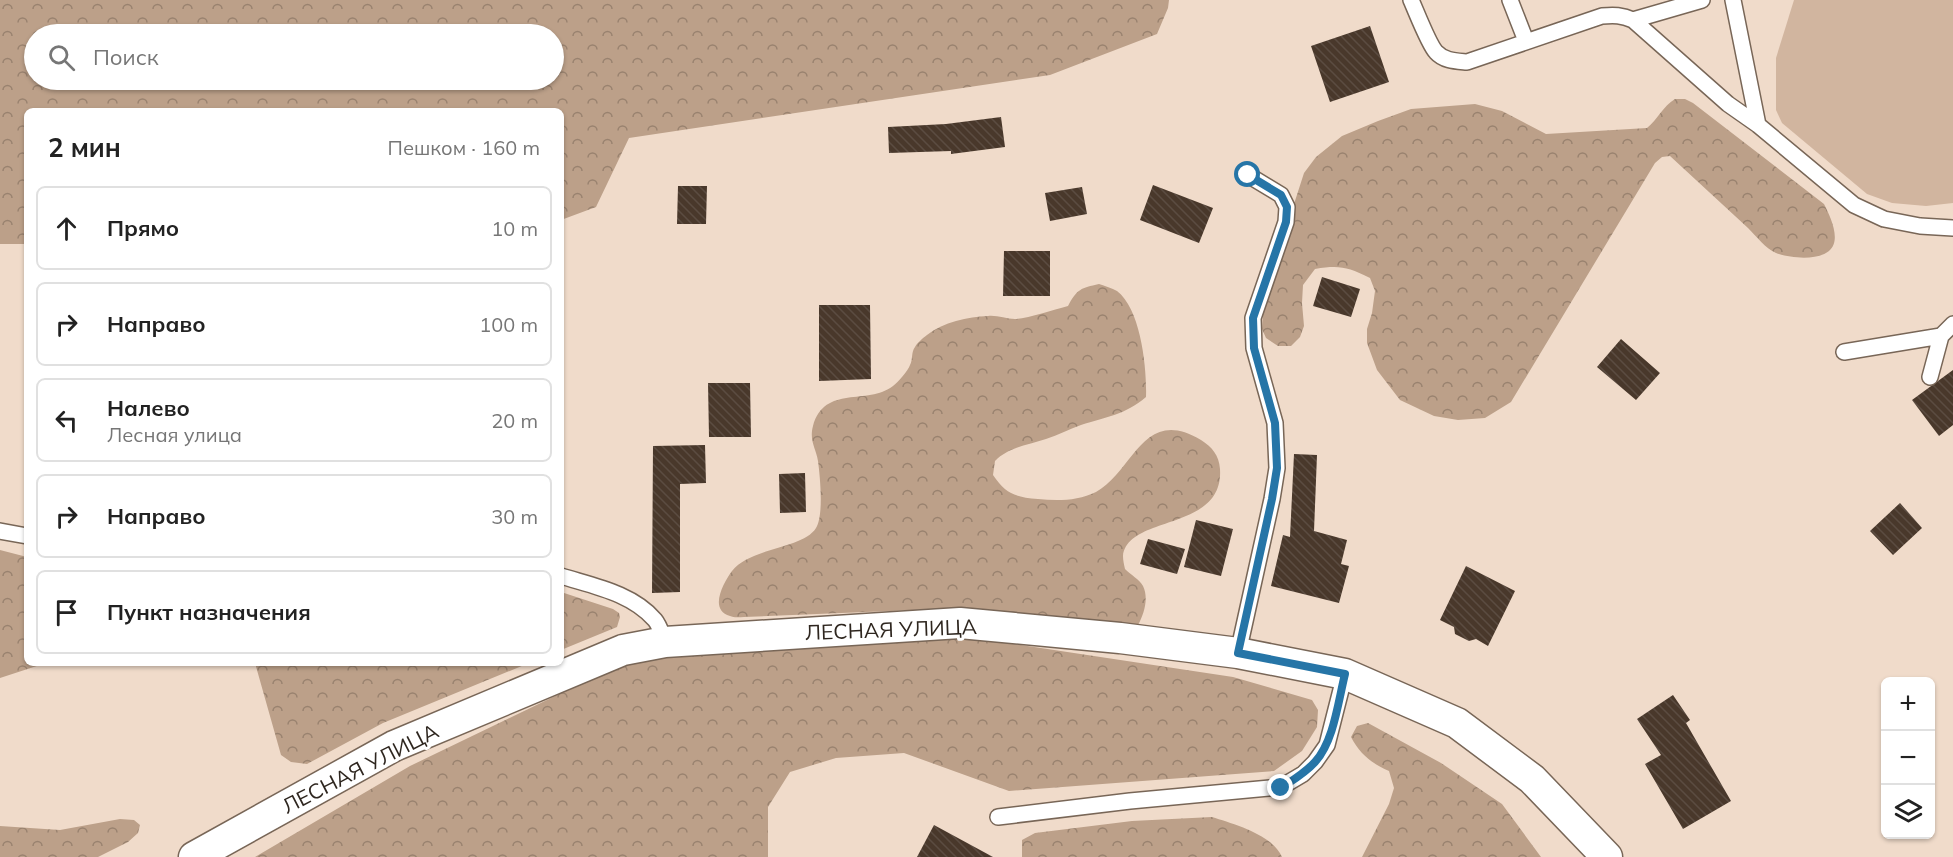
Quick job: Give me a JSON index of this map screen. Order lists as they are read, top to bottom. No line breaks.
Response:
{"streets":{"street":["ЛЕСНАЯ УЛИЦА"]},"page":{"search":"Поиск","heading":["2 мин","Пешком · 160 m"],"list":[["Прямо","10 m"],["Направо","100 m"],["Налево","Лесная улица","20 m"],["Направо","30 m"],"Пункт назначения"],"map_buttons":["+","−"]}}
